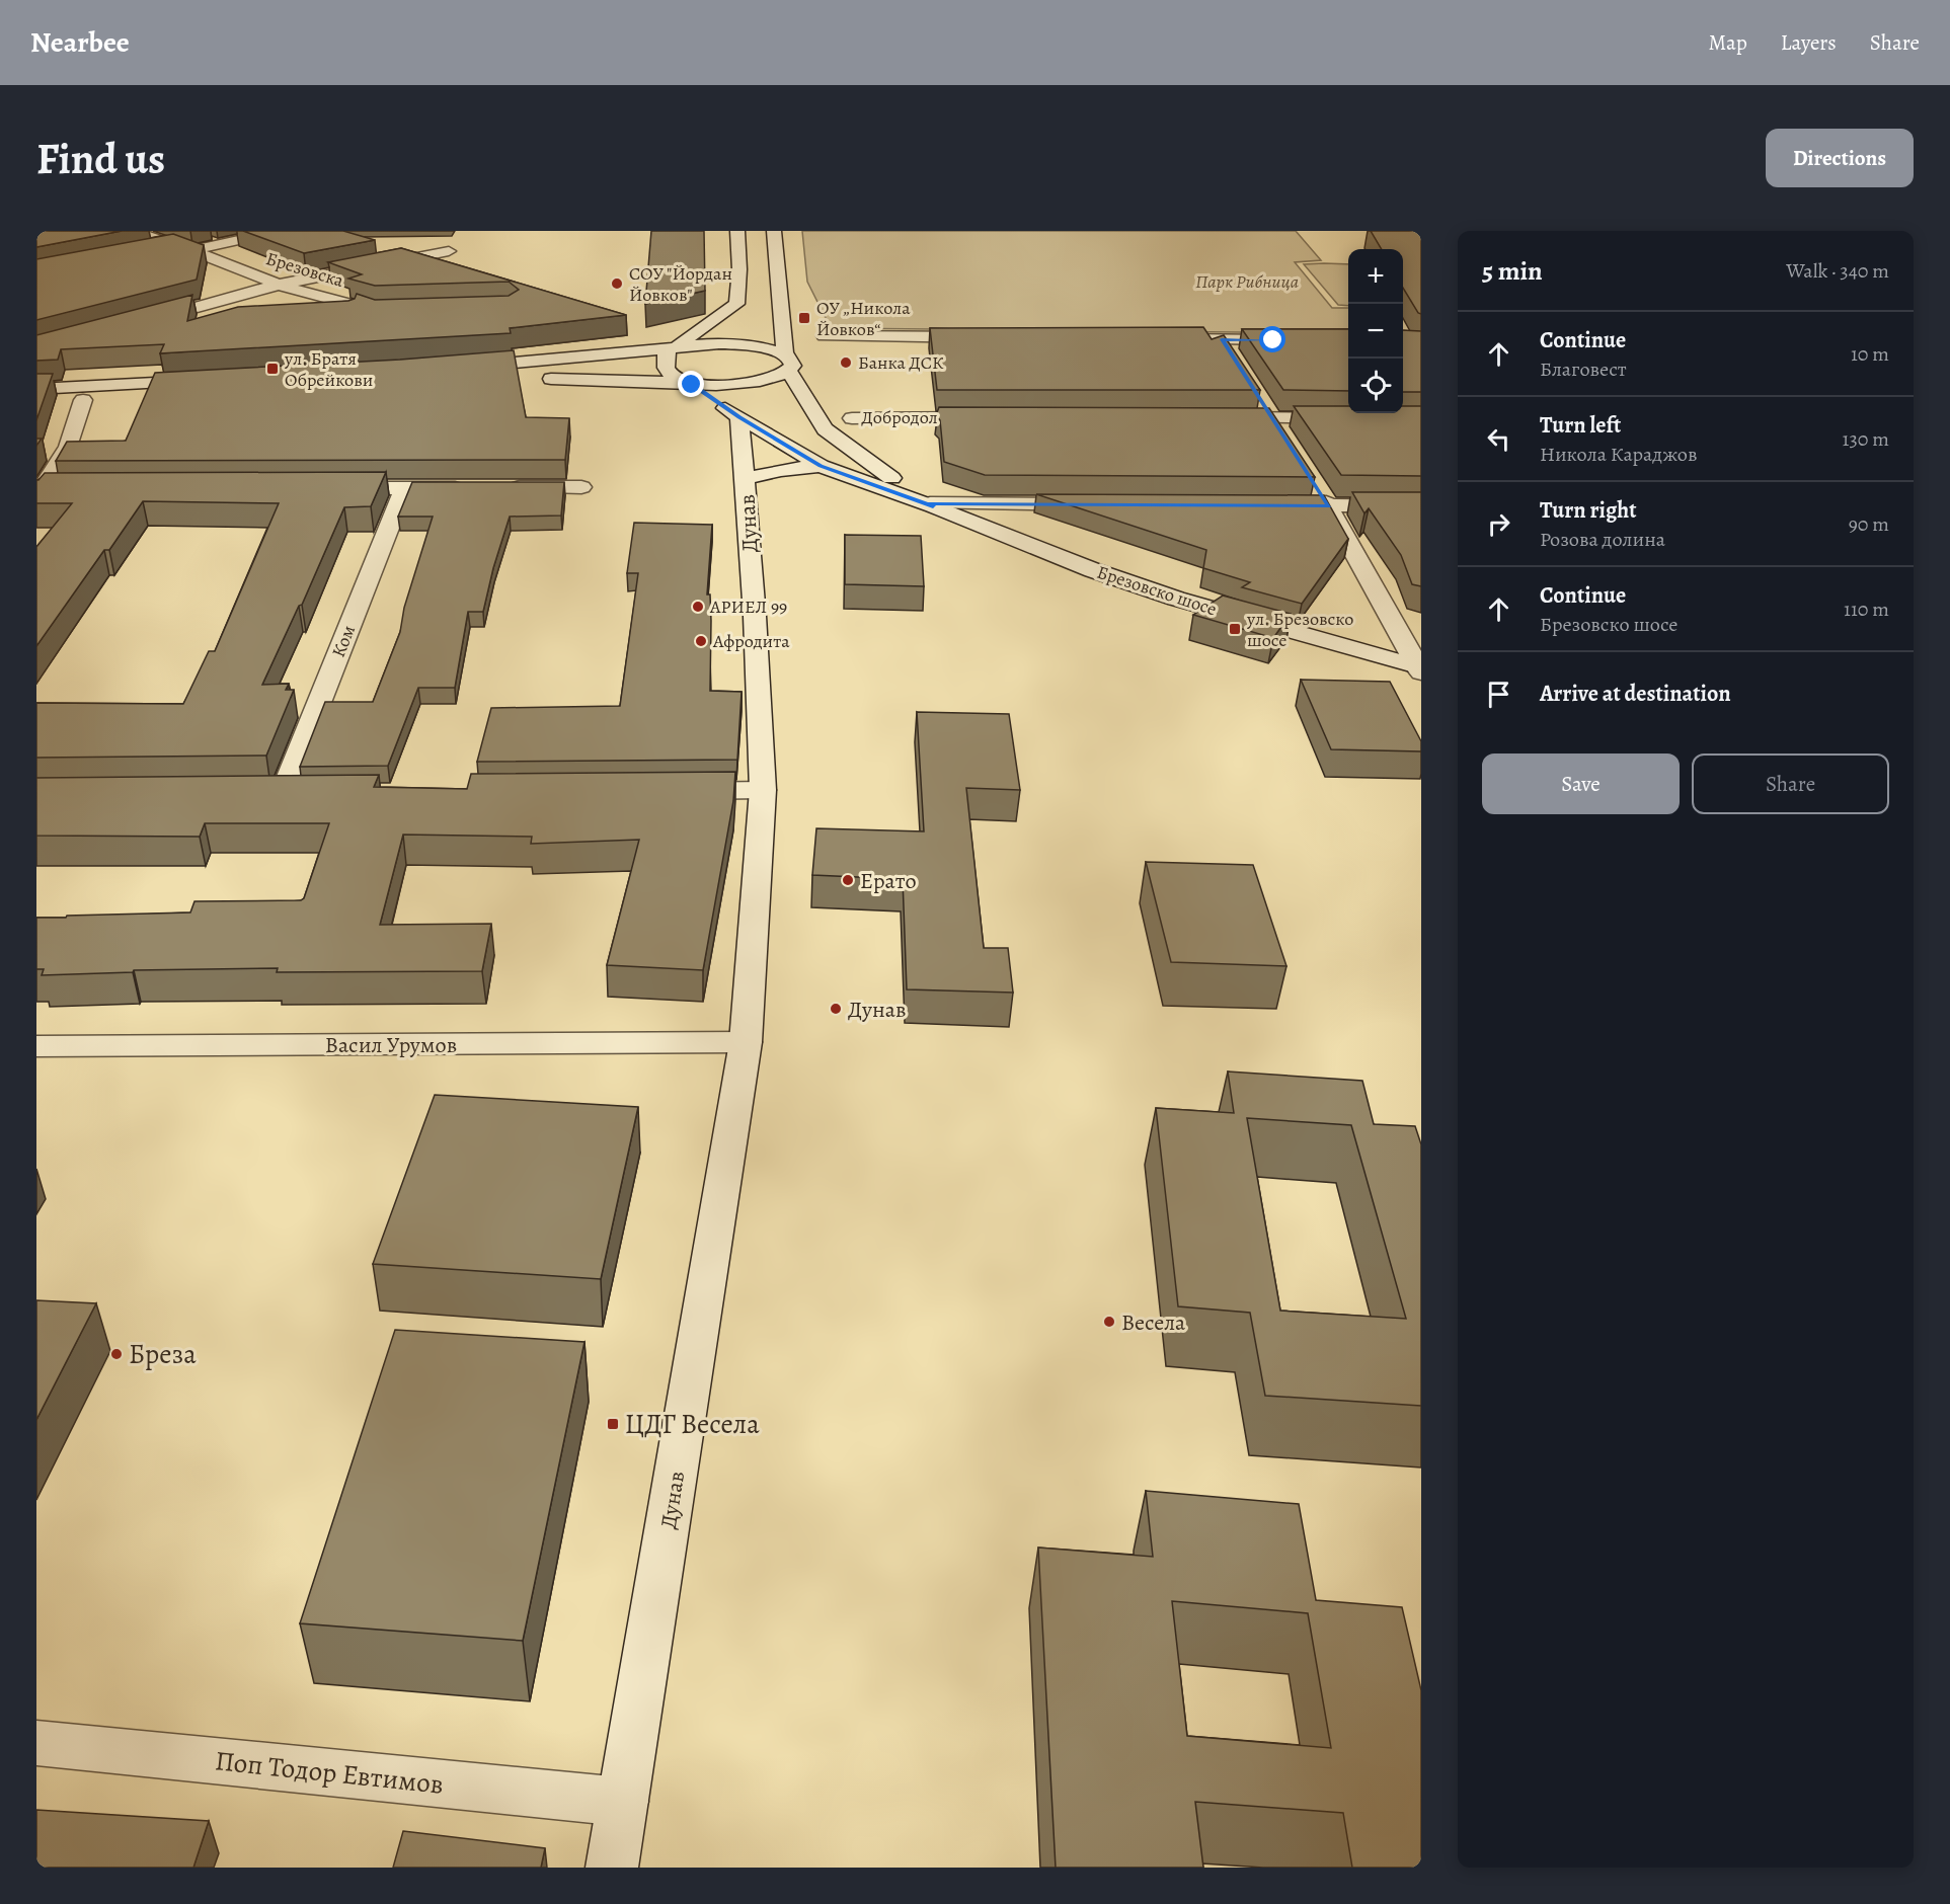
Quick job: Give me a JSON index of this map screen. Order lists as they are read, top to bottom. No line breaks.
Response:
{"streets":{"street":["Брезовска","Добродол","Дунав","Брезовско шосе","Ком","Васил Урумов","Поп Тодор Евтимов"]},"crossings":[["Дунав","Брезовско шосе"],["Дунав","Васил Урумов"],["Дунав","Поп Тодор Евтимов"]],"parks":["Парк Рибница"],"places":{"other":["СОУ \"Йордан Йовков\"","Банка ДСК","АРИЕЛ 99","Афродита","Ерато","Дунав","Весела","Бреза"],"transit":["ОУ „Никола Йовков“","ул. Братя Обрейкови","ул. Брезовско шосе","ЦДГ Весела"]},"page":{"header":"Nearbee","nav":["Map","Layers","Share"],"buttons":["Directions",["Save","Share"]],"title":"Find us","heading":["5 min","Walk · 340 m"],"map_buttons":["+","−"],"list":[["Continue","Благовест","10 m"],["Turn left","Никола Караджов","130 m"],["Turn right","Розова долина","90 m"],["Continue","Брезовско шосе","110 m"],"Arrive at destination"]}}
